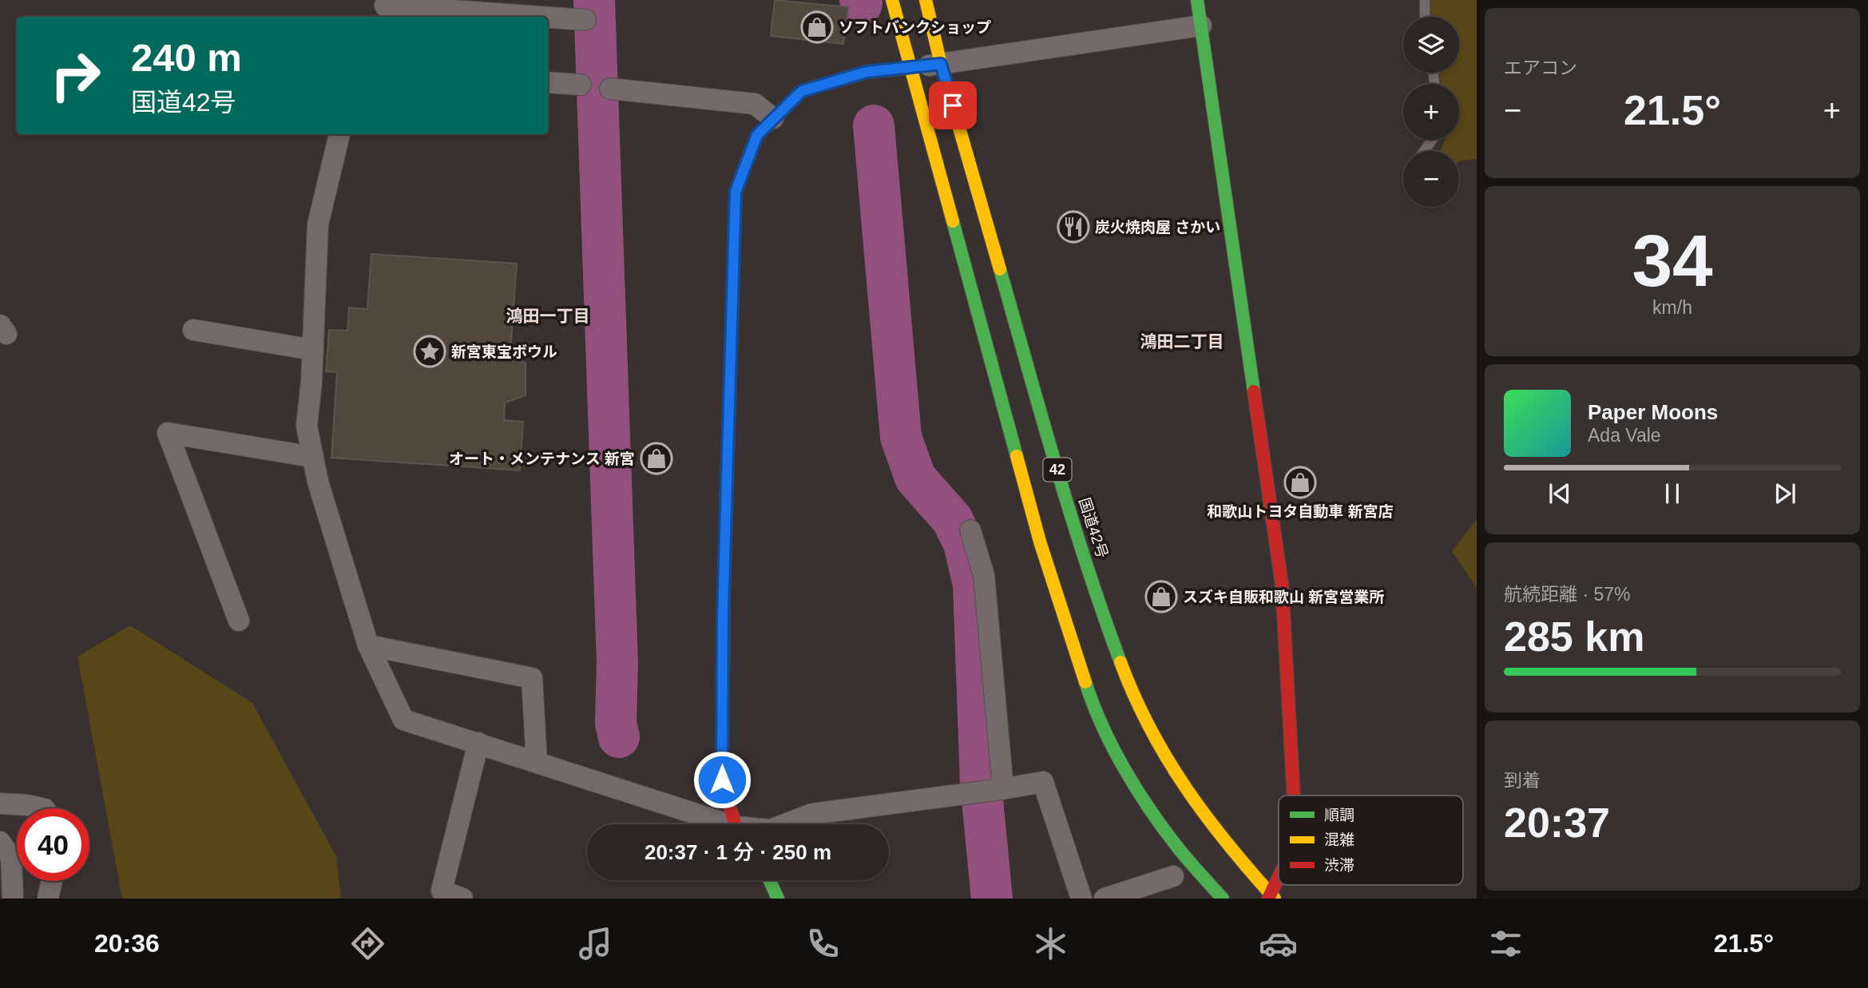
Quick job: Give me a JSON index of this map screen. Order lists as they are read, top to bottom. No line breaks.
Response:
{"streets":{"main road":["42","国道42号"]},"districts":["鴻田一丁目","鴻田二丁目"],"places":{"shop":["ソフトバンクショップ","オート・メンテナンス 新宮","和歌山トヨタ自動車 新宮店","スズキ自販和歌山 新宮営業所"],"restaurant":["炭火焼肉屋 さかい"],"place":["新宮東宝ボウル"]},"legend":["順調","混雑","渋滞"],"page":{"tile":["エアコン",["34","km/h"],["航続距離 · 57%","285 km"],["到着","20:37"]],"map_buttons":["+","−"],"turn":["240 m","国道42号"],"heat":["−","21.5°","+"],"song":["Paper Moons","Ada Vale"],"limit":"40","trip":"20:37 · 1 分 · 250 m","tabs":["20:36","21.5°"]}}
